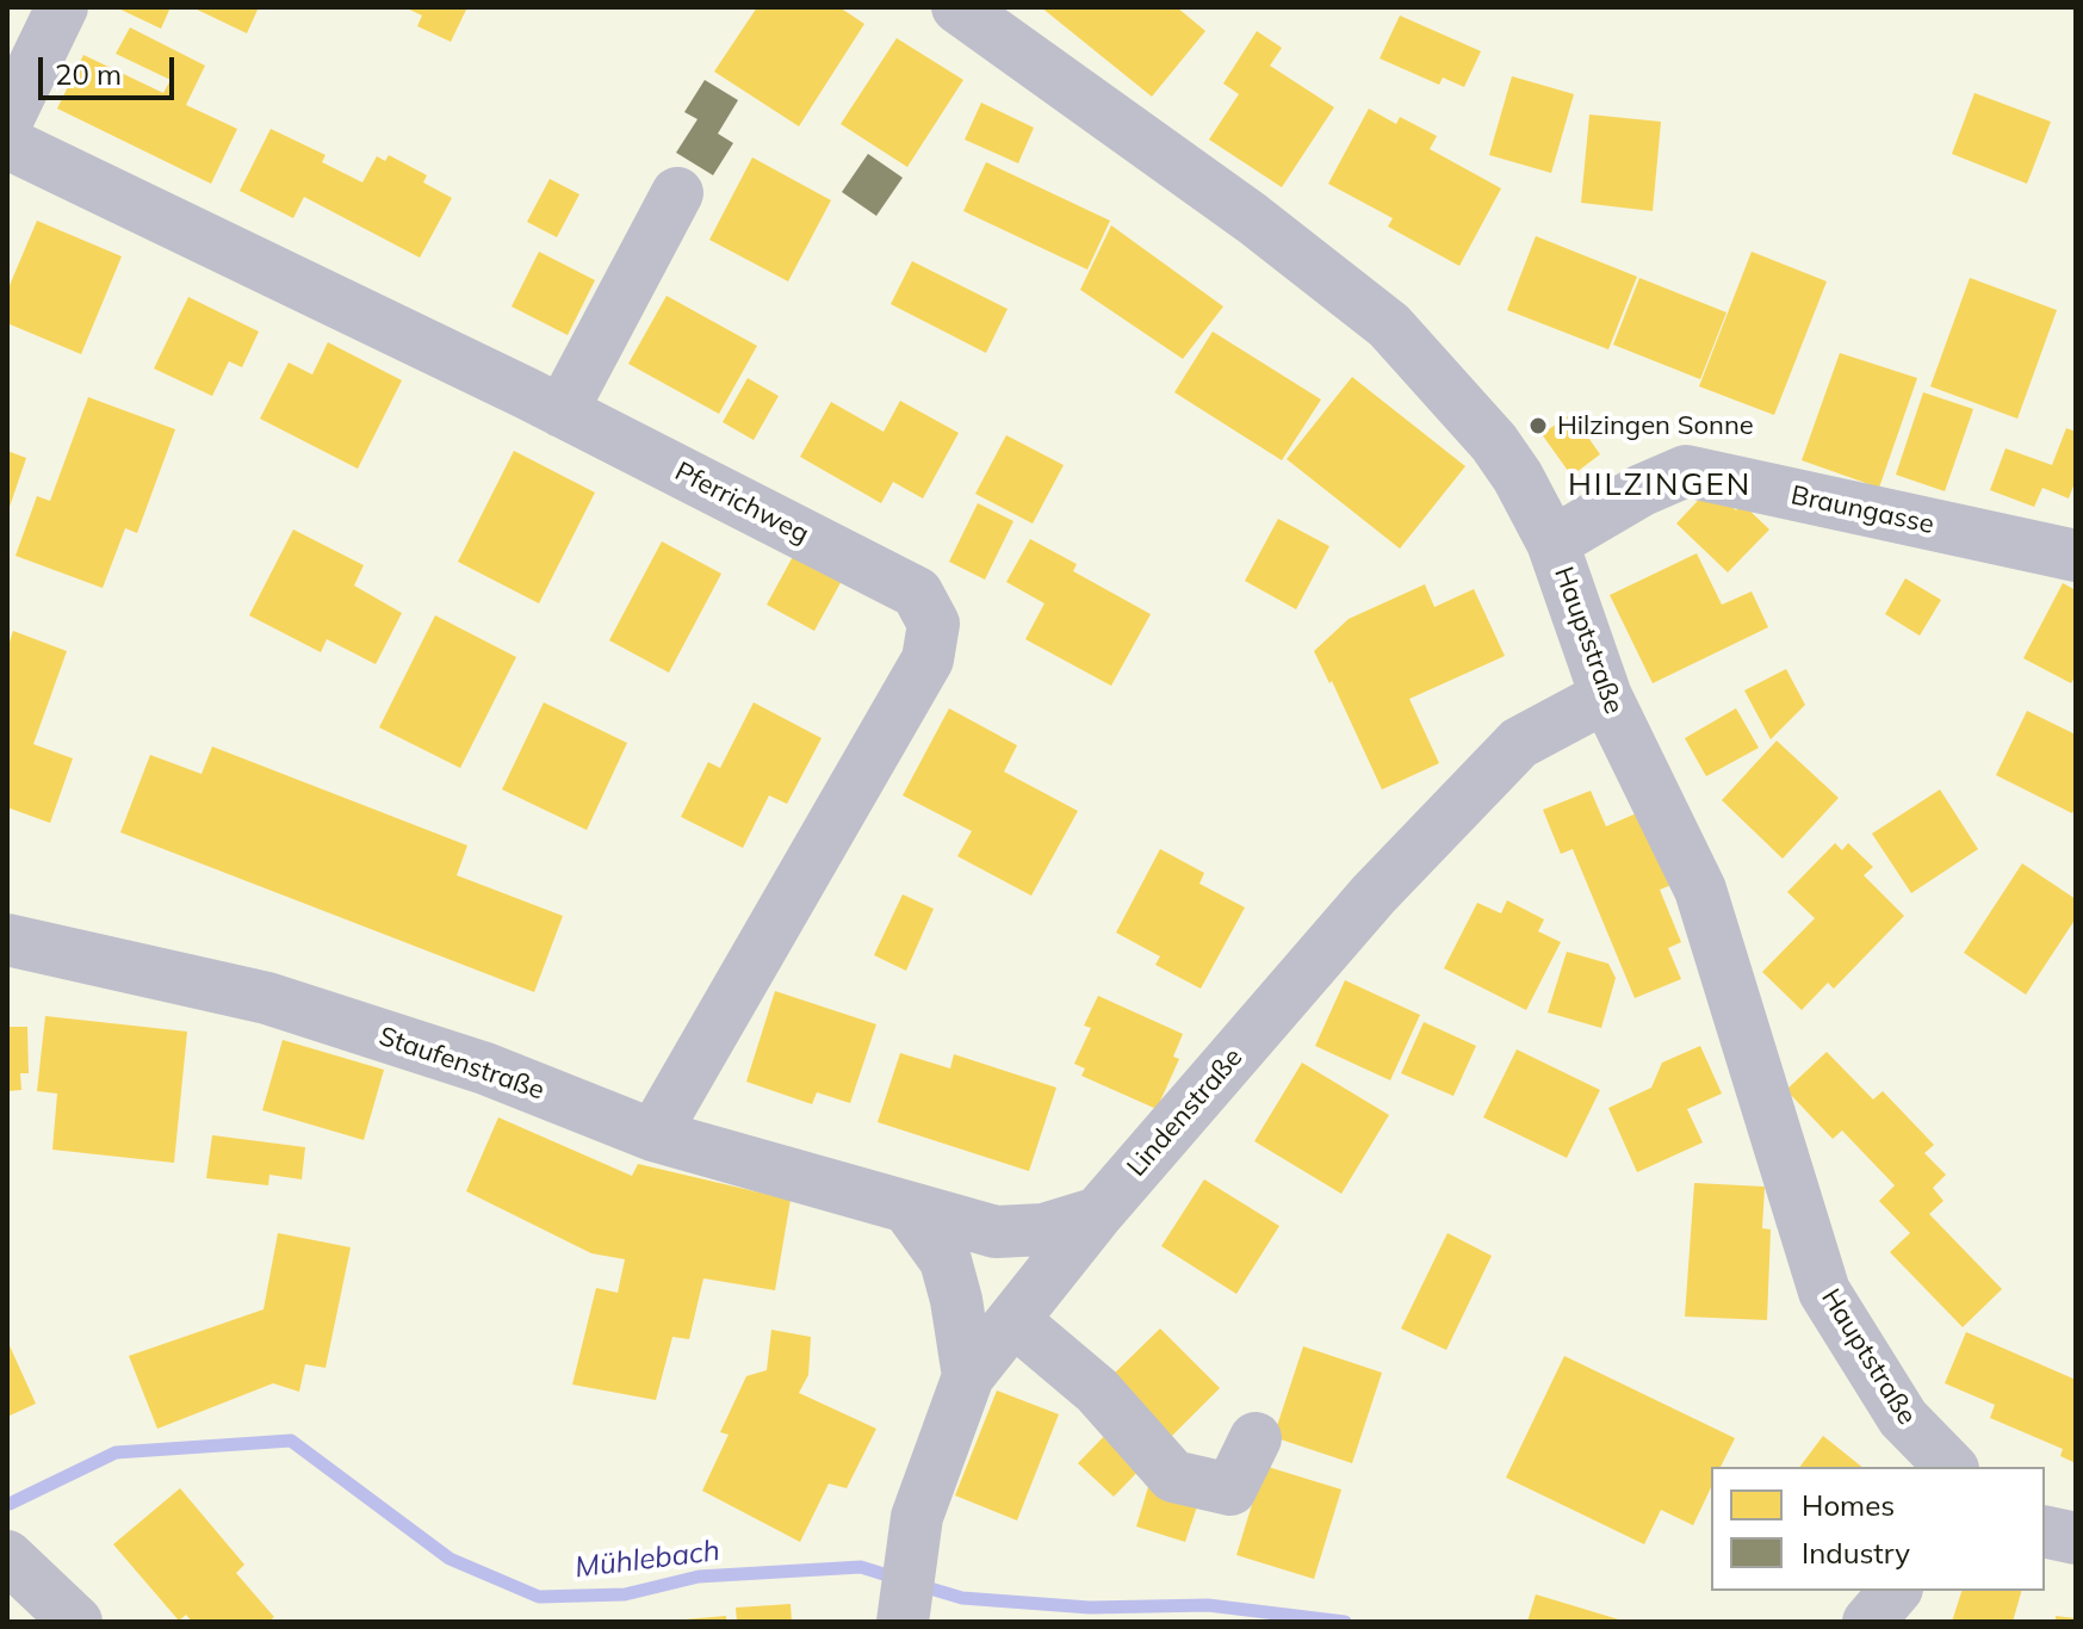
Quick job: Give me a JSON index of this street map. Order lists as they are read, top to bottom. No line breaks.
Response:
{"streets":{"street":["Pferrichweg","Braungasse","Hauptstraße","Staufenstraße","Lindenstraße"]},"crossings":[["Pferrichweg","Staufenstraße"],["Braungasse","Hauptstraße"],["Hauptstraße","Lindenstraße"],["Staufenstraße","Lindenstraße"]],"districts":["HILZINGEN"],"water":["Mühlebach"],"places":["Hilzingen Sonne"],"legend":["Homes","Industry"],"scale_bar":"20 m"}
